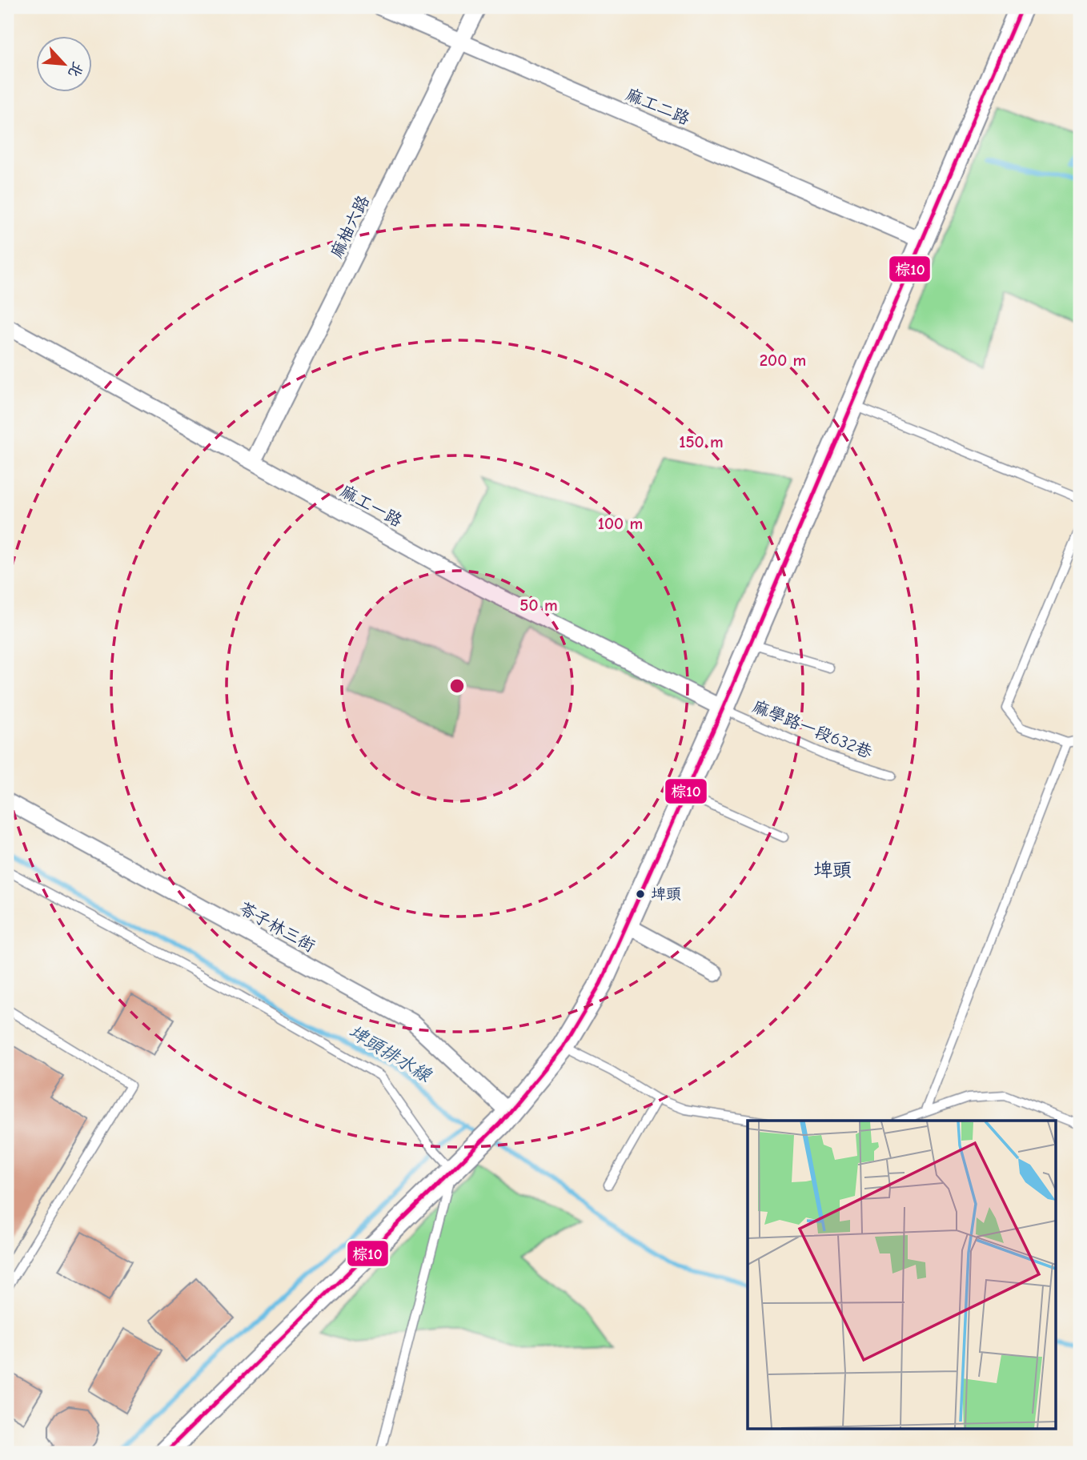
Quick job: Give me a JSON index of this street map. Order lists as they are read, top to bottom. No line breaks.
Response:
{"streets":{"street":["麻工二路","麻柚六路","麻工一路","苓子林三街"],"lane":["麻學路一段632巷"]},"crossings":[["麻工二路","麻柚六路"],["麻柚六路","麻工一路"],["麻工一路","麻學路一段632巷"]],"districts":["埤頭"],"water":["埤頭排水線"],"places":["埤頭"],"lines":["transit line 棕10"],"north":"bottom right","rings":["200 m","150 m","100 m","50 m"]}
